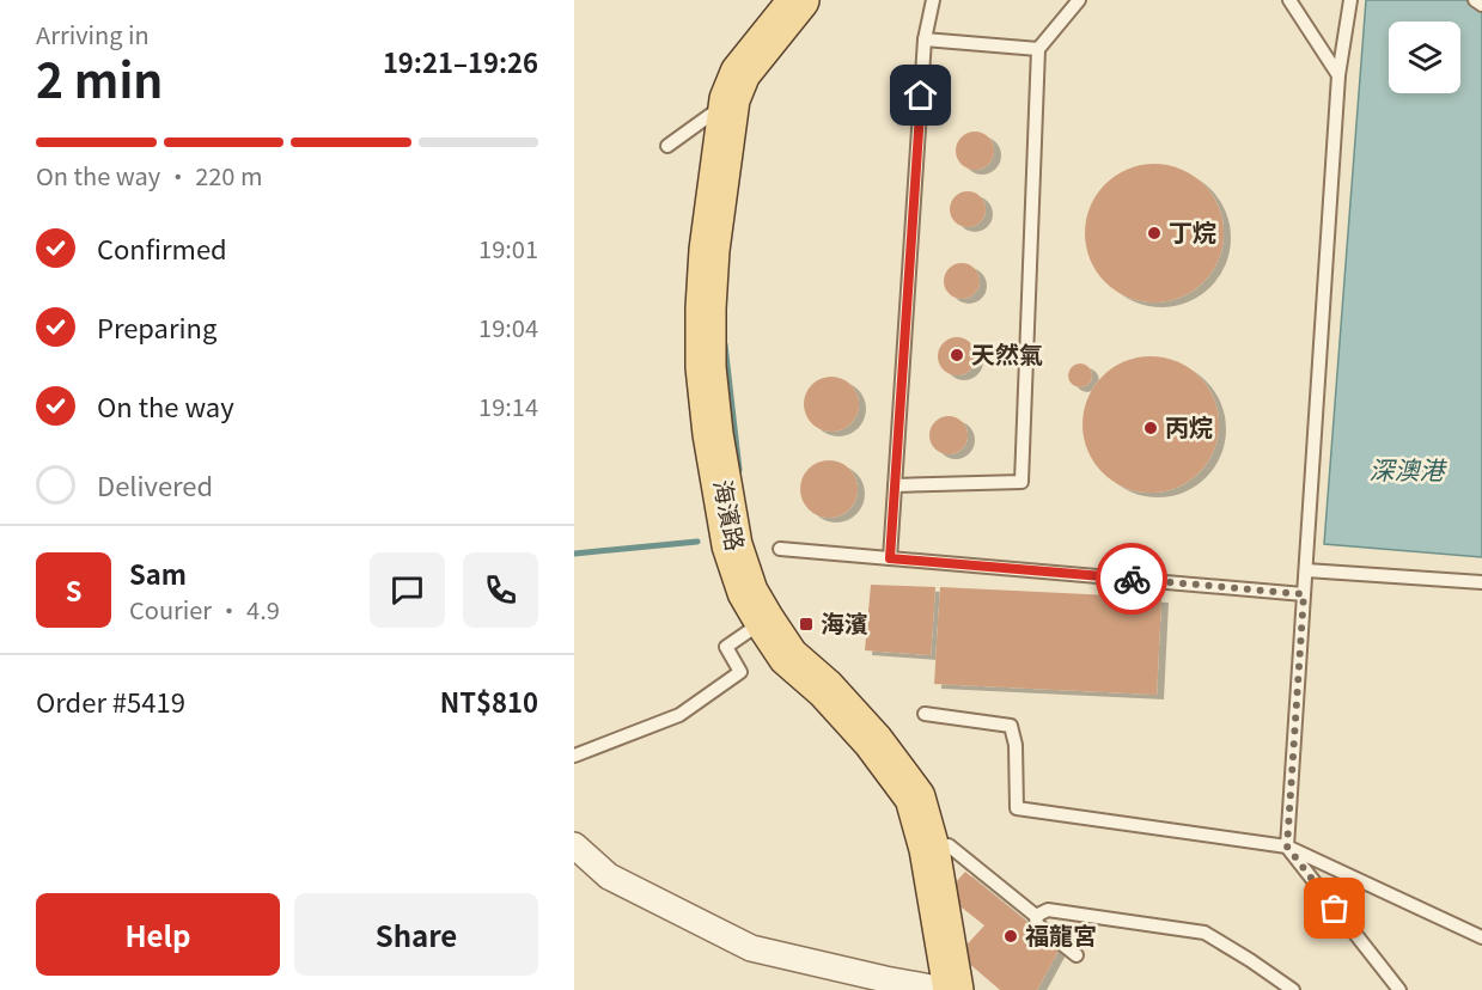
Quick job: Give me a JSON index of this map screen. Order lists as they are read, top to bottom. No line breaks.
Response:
{"streets":{"main road":["海濱路"]},"water":["深澳港"],"places":{"other":["丁烷","天然氣","丙烷","福龍宮"],"transit":["海濱"]},"page":{"heading":["2 min","Arriving in","19:21–19:26"],"panel":["Sam","Courier · 4.9","Order #5419","NT$810"],"bar":"On the way · 220 m","list":[["Confirmed","19:01"],["Preparing","19:04"],["On the way","19:14"],"Delivered"],"round":"S","buttons":["Help","Share"]}}
